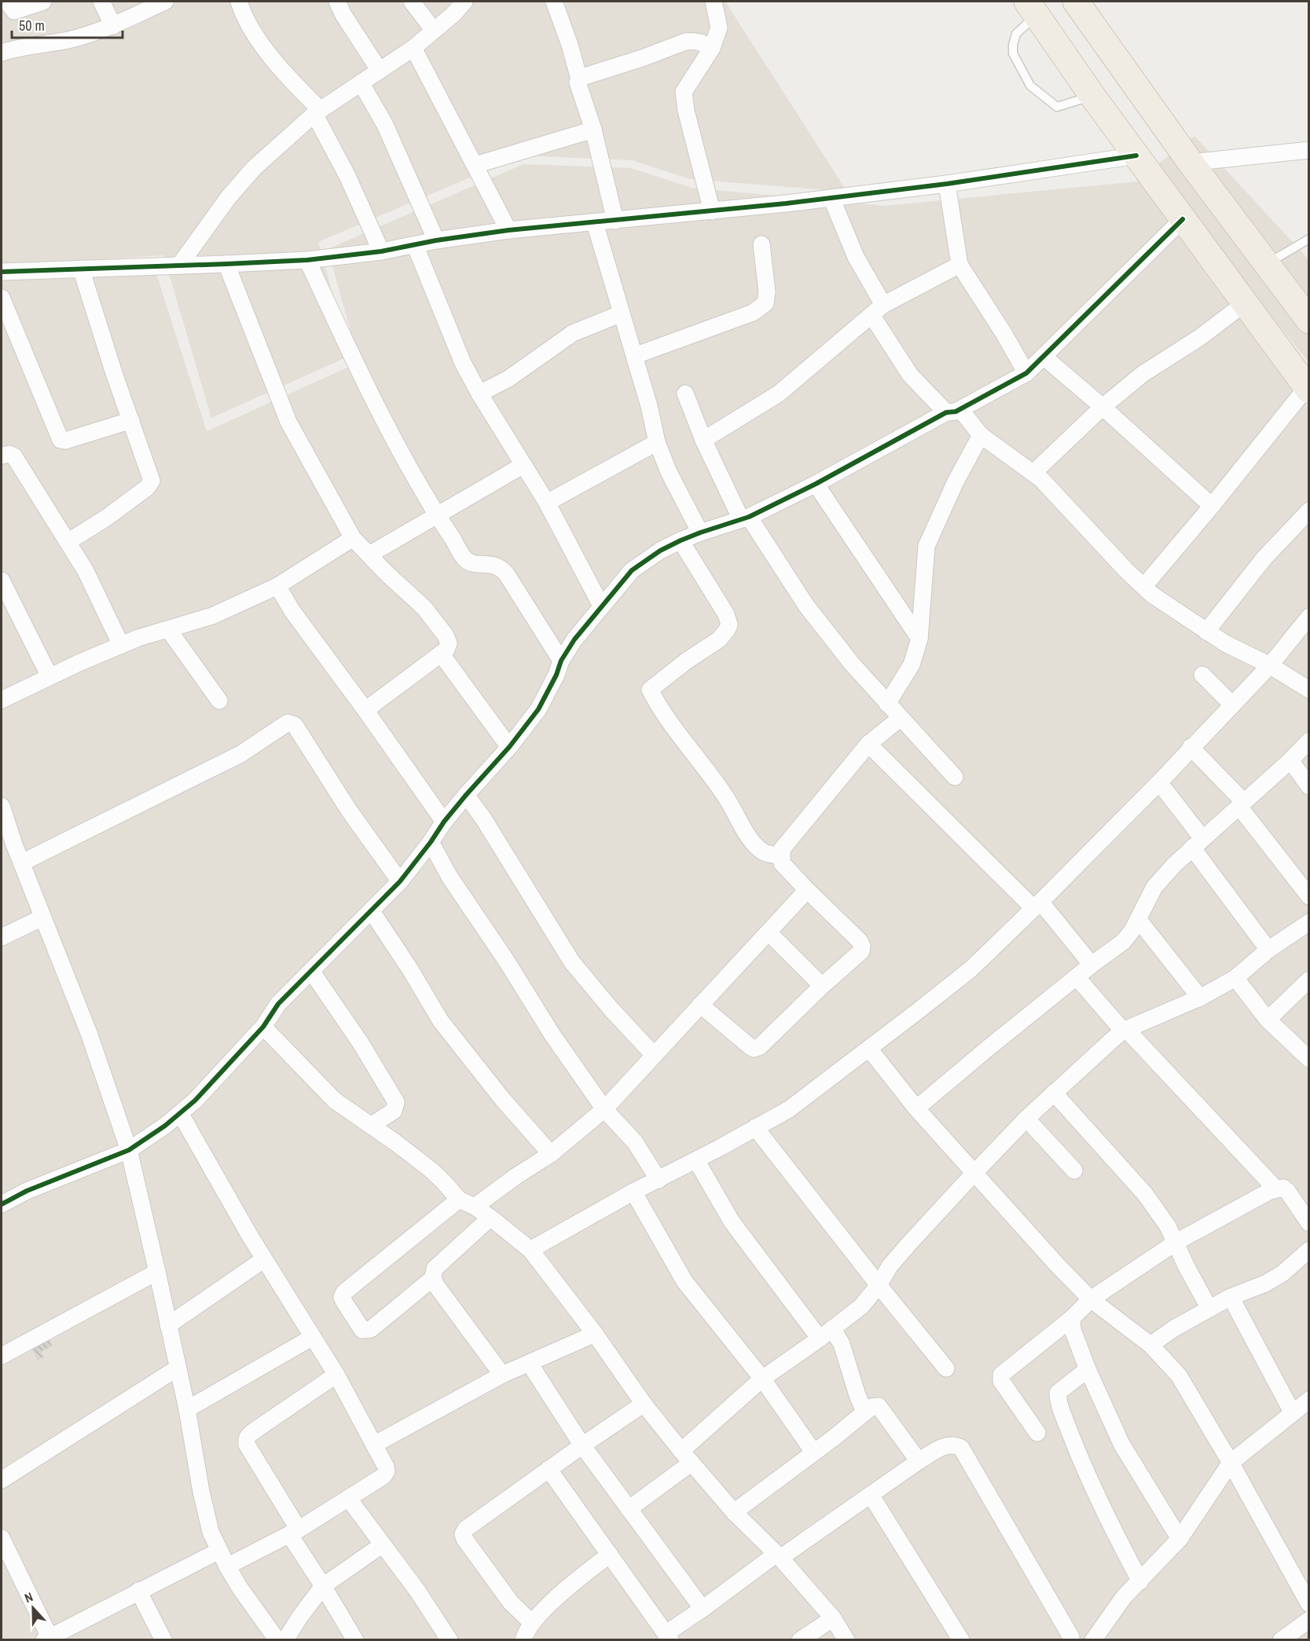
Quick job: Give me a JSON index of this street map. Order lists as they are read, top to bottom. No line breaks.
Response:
{"scale_bar":"50 m","north":"top"}
